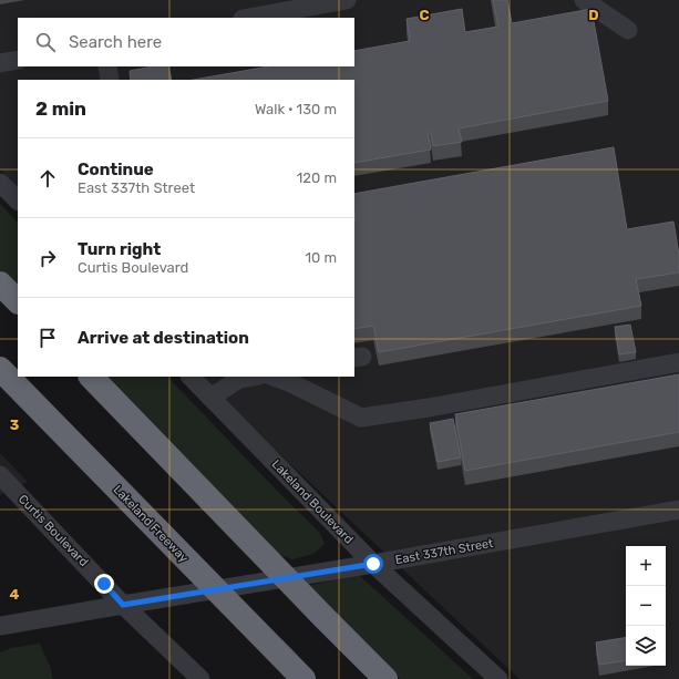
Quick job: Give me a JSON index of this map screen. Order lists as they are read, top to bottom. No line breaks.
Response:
{"streets":{"highway":["Lakeland Freeway"],"street":["Lakeland Boulevard","Curtis Boulevard","East 337th Street"]},"crossings":[["Lakeland Boulevard","East 337th Street"],["Curtis Boulevard","East 337th Street"]],"page":{"search":"Search here","heading":["2 min","Walk · 130 m"],"list":[["Continue","East 337th Street","120 m"],["Turn right","Curtis Boulevard","10 m"],"Arrive at destination"],"map_buttons":["+","−"]},"grid":{"columns":["C","D"],"rows":["3","4"]}}
